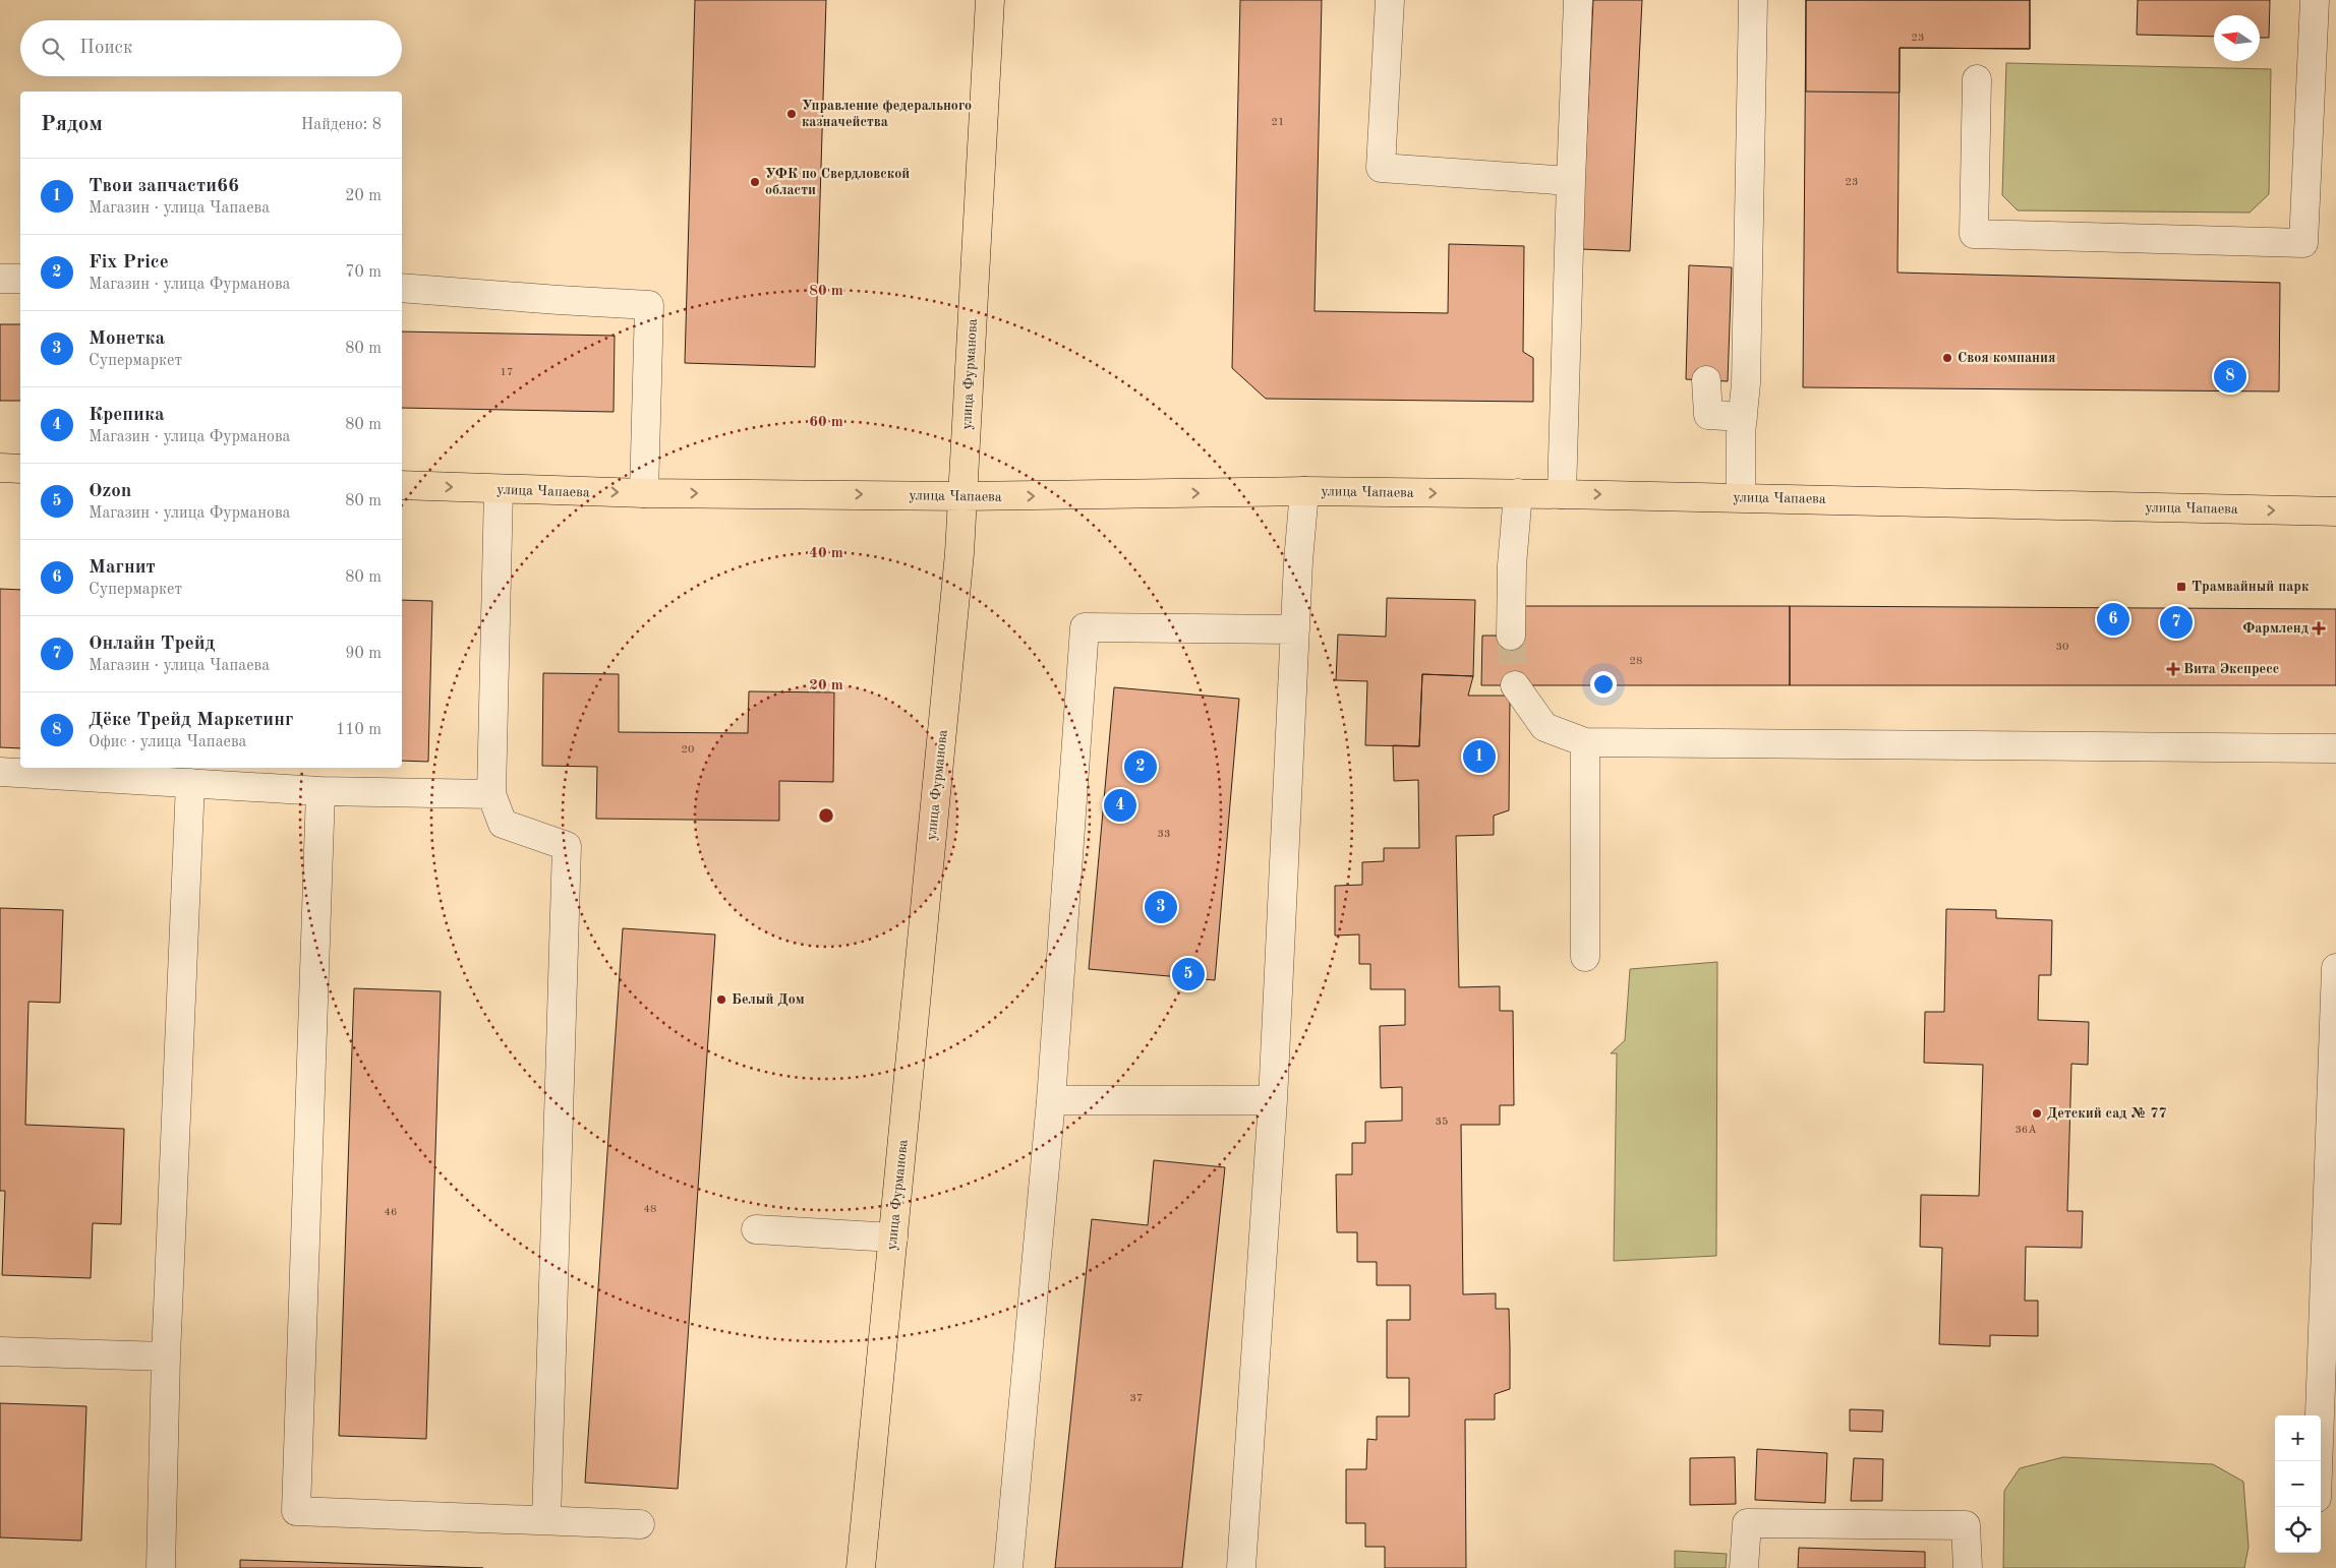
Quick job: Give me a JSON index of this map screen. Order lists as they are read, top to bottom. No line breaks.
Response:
{"streets":{"main road":["улица Фурманова","улица Чапаева"]},"crossings":[["улица Фурманова","улица Чапаева"]],"one_way":["улица Чапаева"],"places":{"other":["Управление федерального казначейства","УФК по Свердловской области","Своя компания","Белый Дом","Детский сад № 77"],"transit":["Трамвайный парк"],"health":["Фармленд","Вита Экспресс"]},"house_numbers":["23","21","23","17","30","28","20","33","35","36А","48","46","37"],"north":"left","page":{"search":"Поиск","heading":["Рядом","Найдено: 8"],"list":[{"mark":"1","name":"Твои запчасти66","note":"Магазин · улица Чапаева","value":"20 m"},{"mark":"2","name":"Fix Price","note":"Магазин · улица Фурманова","value":"70 m"},{"mark":"3","name":"Монетка","note":"Супермаркет","value":"80 m"},{"mark":"4","name":"Крепика","note":"Магазин · улица Фурманова","value":"80 m"},{"mark":"5","name":"Ozon","note":"Магазин · улица Фурманова","value":"80 m"},{"mark":"6","name":"Магнит","note":"Супермаркет","value":"80 m"},{"mark":"7","name":"Онлайн Трейд","note":"Магазин · улица Чапаева","value":"90 m"},{"mark":"8","name":"Дёке Трейд Маркетинг","note":"Офис · улица Чапаева","value":"110 m"}],"pins":["8","6","7","1","2","4","3","5"],"map_buttons":["+","−"]},"rings":["80 m","60 m","40 m","20 m"]}
